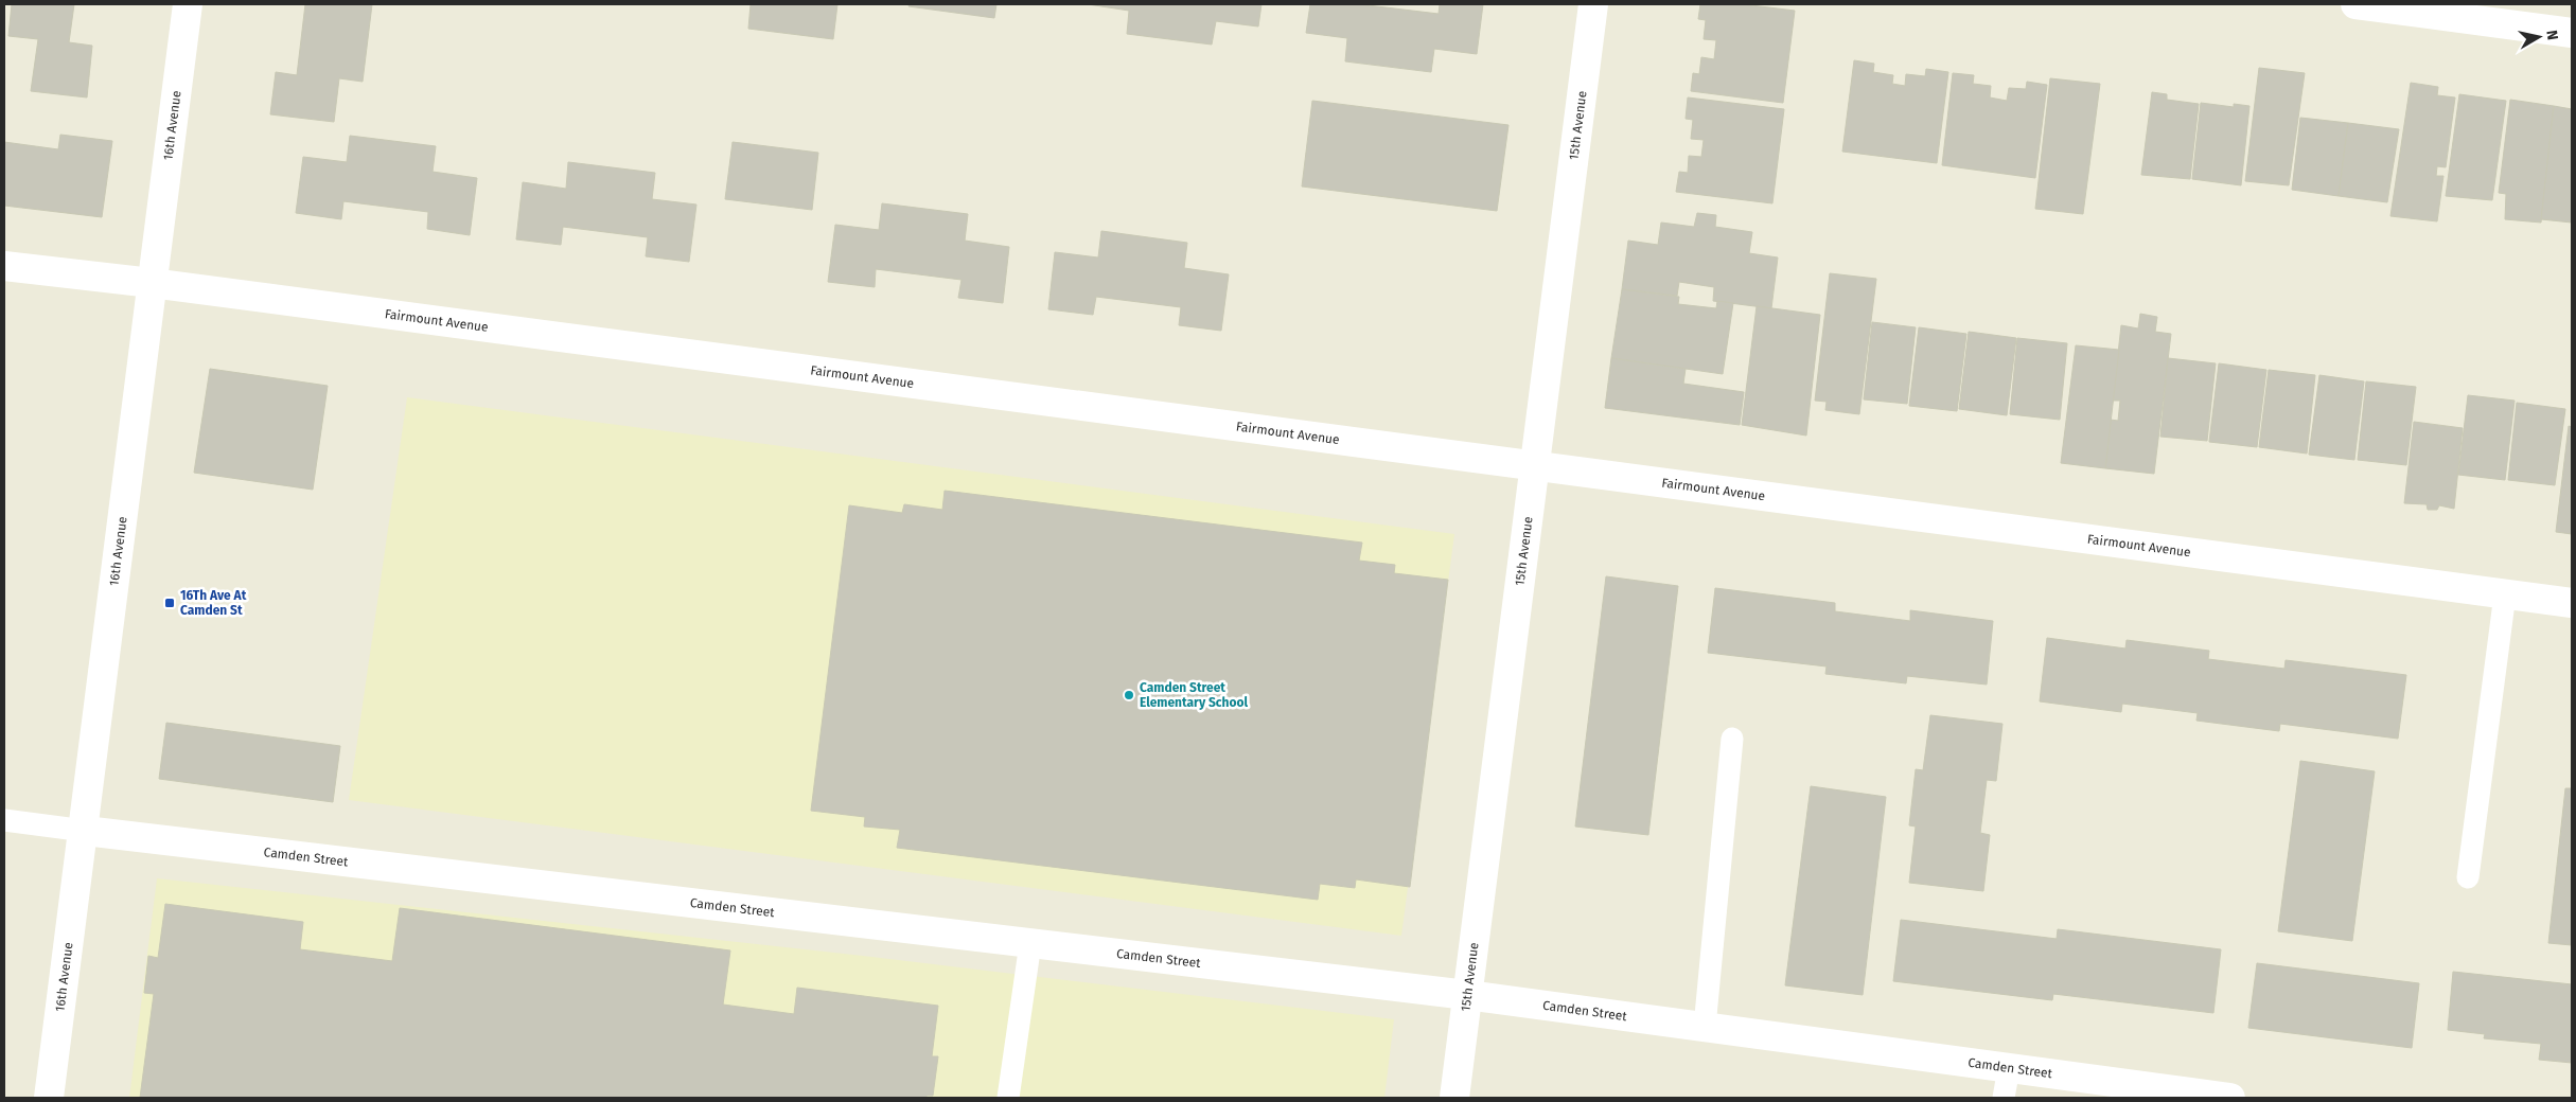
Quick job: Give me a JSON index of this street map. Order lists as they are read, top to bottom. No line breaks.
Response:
{"streets":{"street":["16th Avenue","15th Avenue","Fairmount Avenue","Camden Street"]},"crossings":[["16th Avenue","Fairmount Avenue"],["16th Avenue","Camden Street"],["15th Avenue","Fairmount Avenue"],["15th Avenue","Camden Street"]],"places":{"transit":["16Th Ave At Camden St"],"other":["Camden Street Elementary School"]},"north":"right"}
